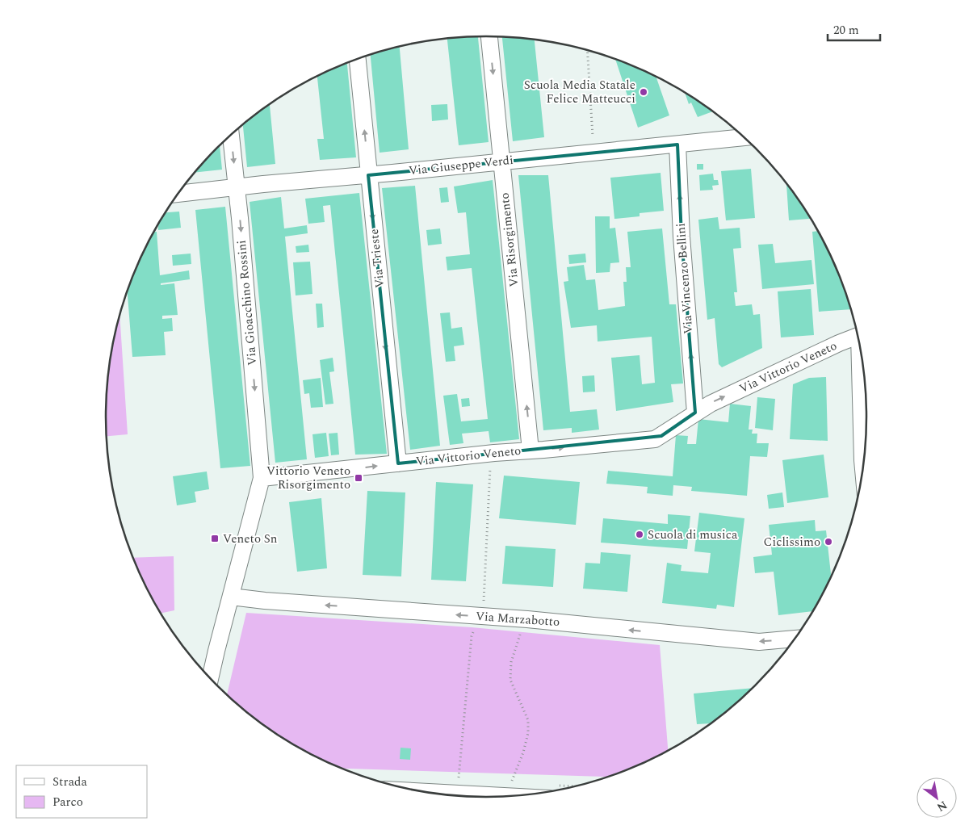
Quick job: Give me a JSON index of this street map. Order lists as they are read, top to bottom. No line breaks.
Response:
{"streets":{"street":["Via Giuseppe Verdi","Via Risorgimento","Via Trieste","Via Vincenzo Bellini","Via Gioacchino Rossini","Via Vittorio Veneto","Via Marzabotto"]},"crossings":[["Via Giuseppe Verdi","Via Risorgimento"],["Via Giuseppe Verdi","Via Trieste"],["Via Giuseppe Verdi","Via Vincenzo Bellini"],["Via Giuseppe Verdi","Via Gioacchino Rossini"],["Via Risorgimento","Via Vittorio Veneto"],["Via Trieste","Via Vittorio Veneto"],["Via Vincenzo Bellini","Via Vittorio Veneto"],["Via Gioacchino Rossini","Via Vittorio Veneto"]],"one_way":["Via Vincenzo Bellini","Via Gioacchino Rossini","Via Vittorio Veneto","Via Marzabotto"],"places":{"other":["Scuola Media Statale Felice Matteucci","Scuola di musica","Ciclissimo"],"transit":["Vittorio Veneto Risorgimento","Veneto Sn"]},"legend":["Strada","Parco"],"scale_bar":"20 m","north":"bottom right"}
